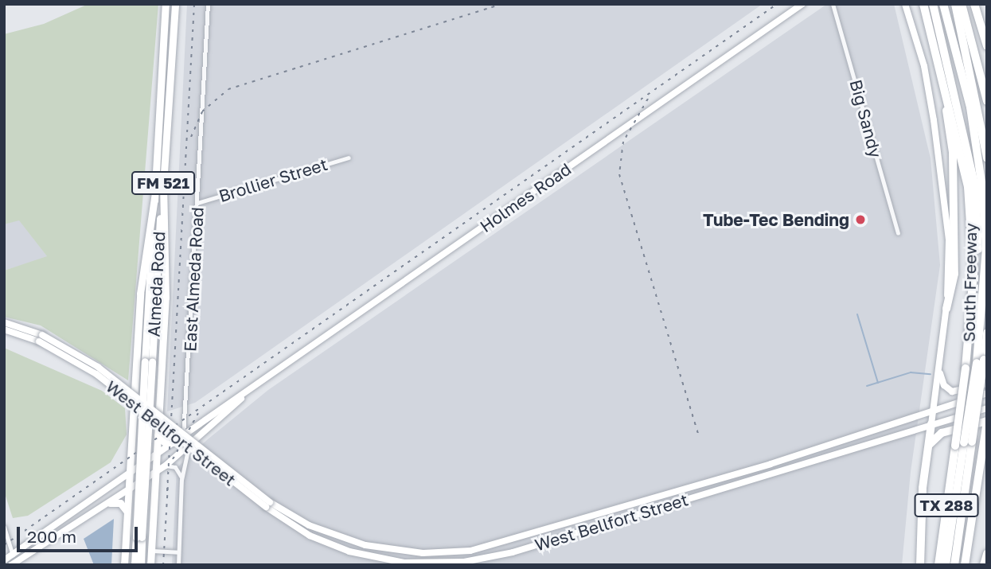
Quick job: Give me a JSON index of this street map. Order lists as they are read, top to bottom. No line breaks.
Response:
{"streets":{"highway":["South Freeway","TX 288"],"main road":["FM 521","Holmes Road","Almeda Road","West Bellfort Street"],"street":["Big Sandy","Brollier Street","East Almeda Road"]},"crossings":[["Brollier Street","East Almeda Road"],["Holmes Road","East Almeda Road"]],"places":["Tube-Tec Bending"],"scale_bar":"200 m"}
